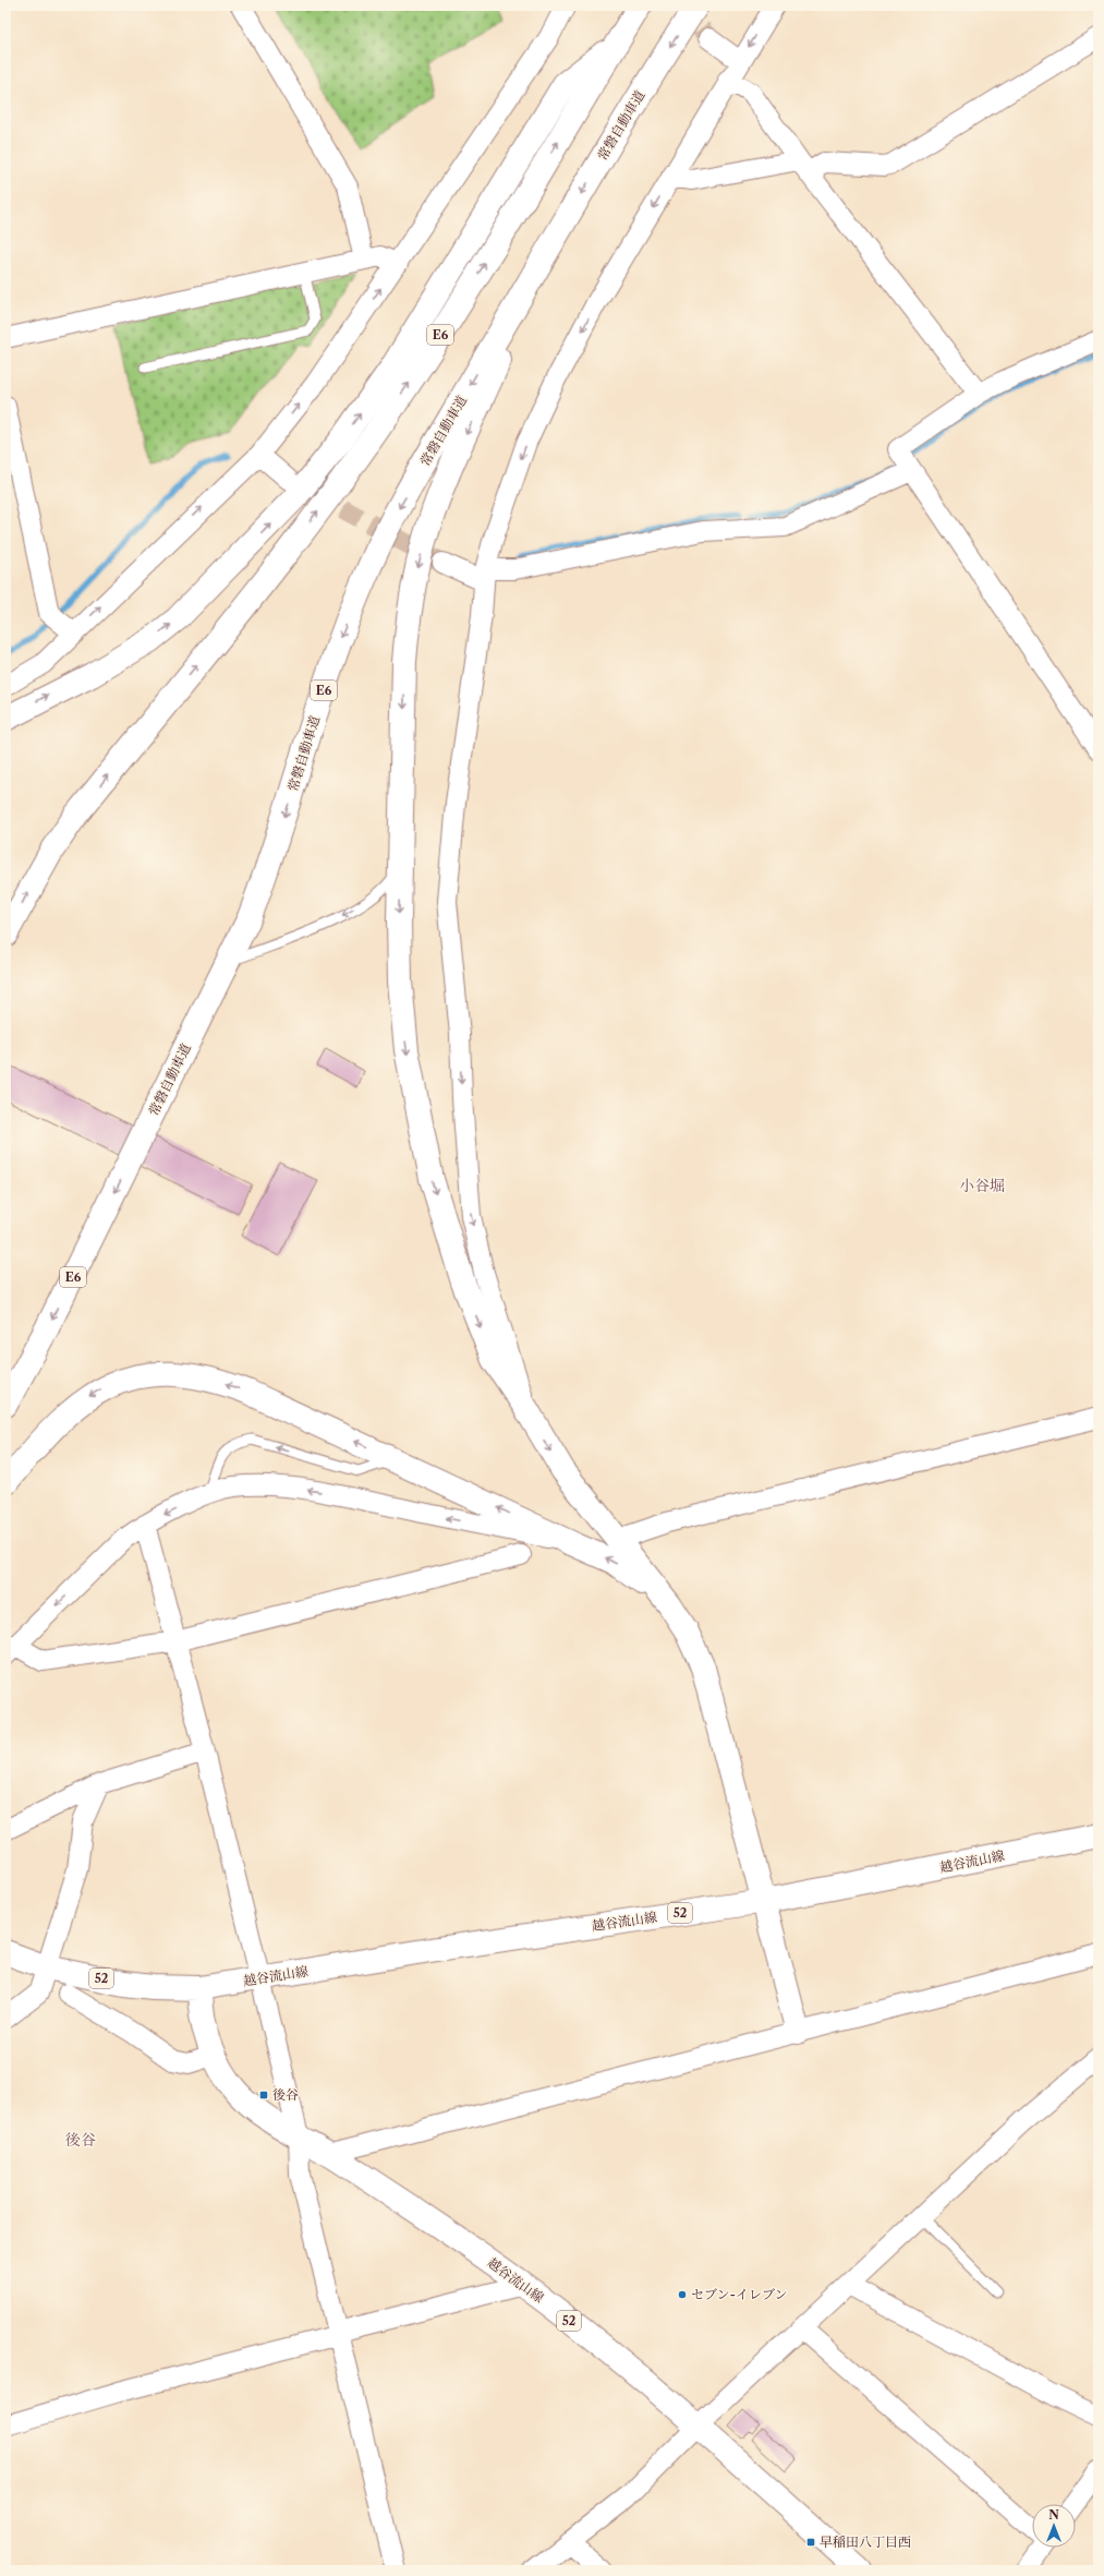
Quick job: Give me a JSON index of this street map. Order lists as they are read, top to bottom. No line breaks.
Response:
{"streets":{"main road":["常磐自動車道","E6","越谷流山線","52"]},"districts":["小谷堀","後谷"],"places":{"transit":["後谷","早稲田八丁目西"],"other":["セブン-イレブン"]},"north":"top"}
